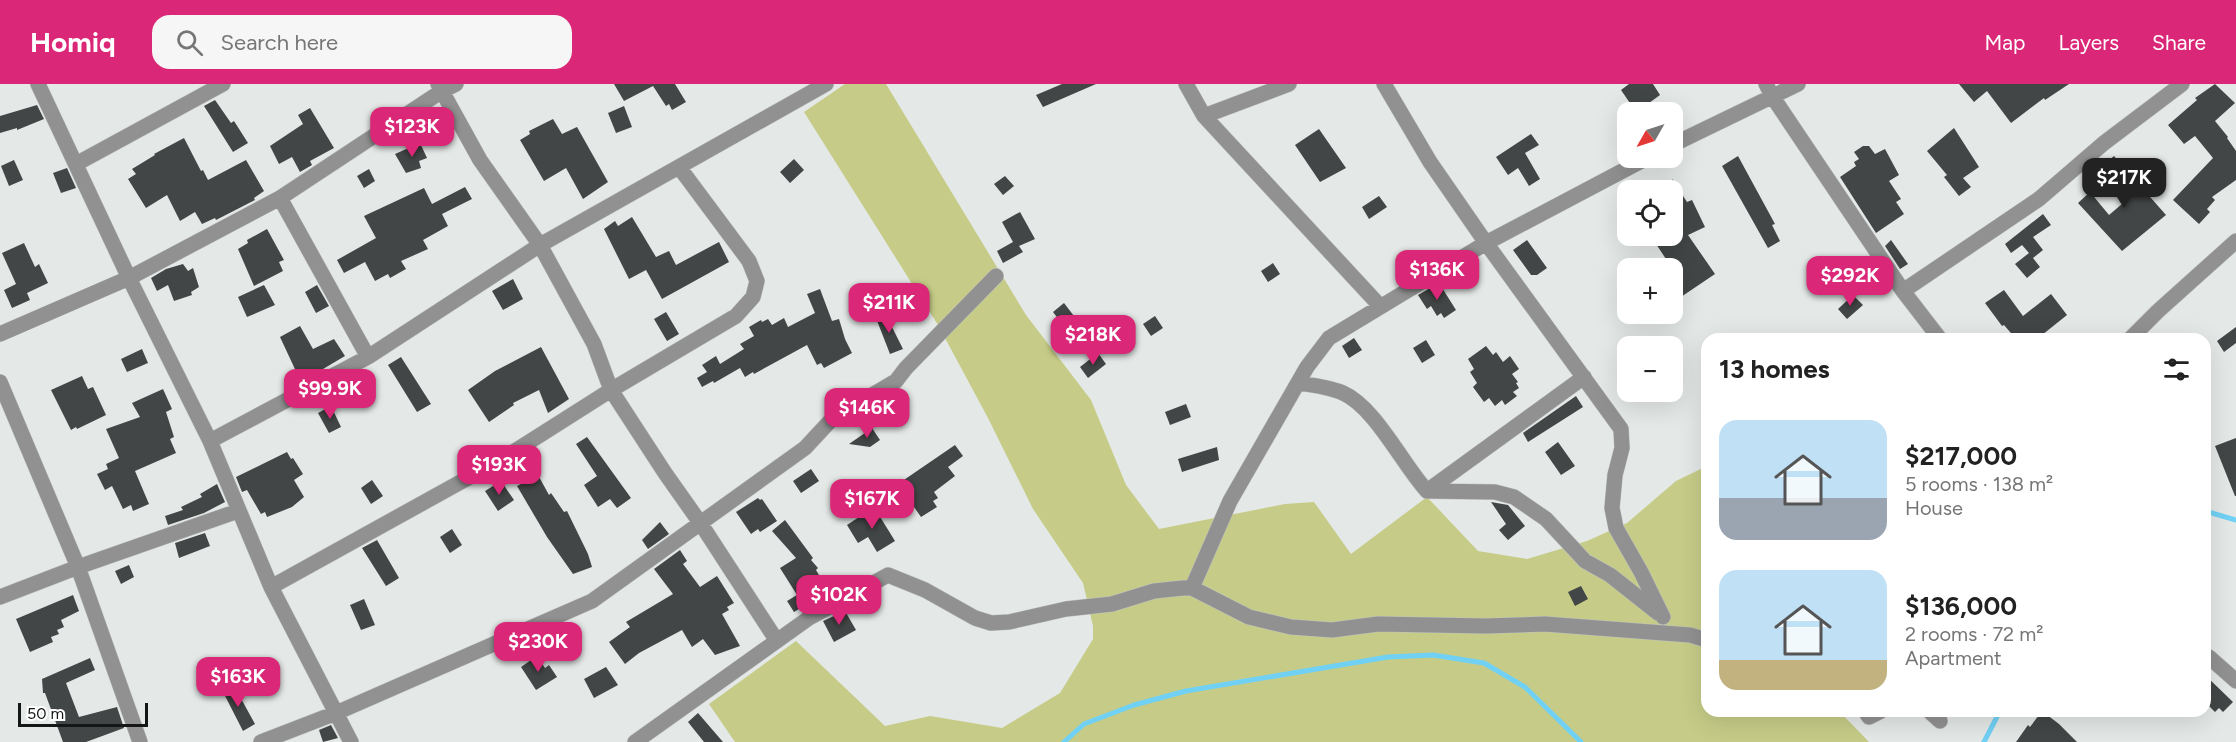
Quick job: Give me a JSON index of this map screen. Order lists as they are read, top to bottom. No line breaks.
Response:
{"scale_bar":"50 m","north":"bottom left","page":{"header":"Homiq","search":"Search here","nav":["Map","Layers","Share"],"map_buttons":["+","−"],"price":["$123K","$217K","$136K","$292K","$211K","$218K","$99.9K","$146K","$193K","$167K","$102K","$230K","$163K"],"heading":"13 homes","list":[{"name":"$217,000","note":"5 rooms · 138 m² · House"},{"name":"$136,000","note":"2 rooms · 72 m² · Apartment"}],"scale":"50 m"}}
